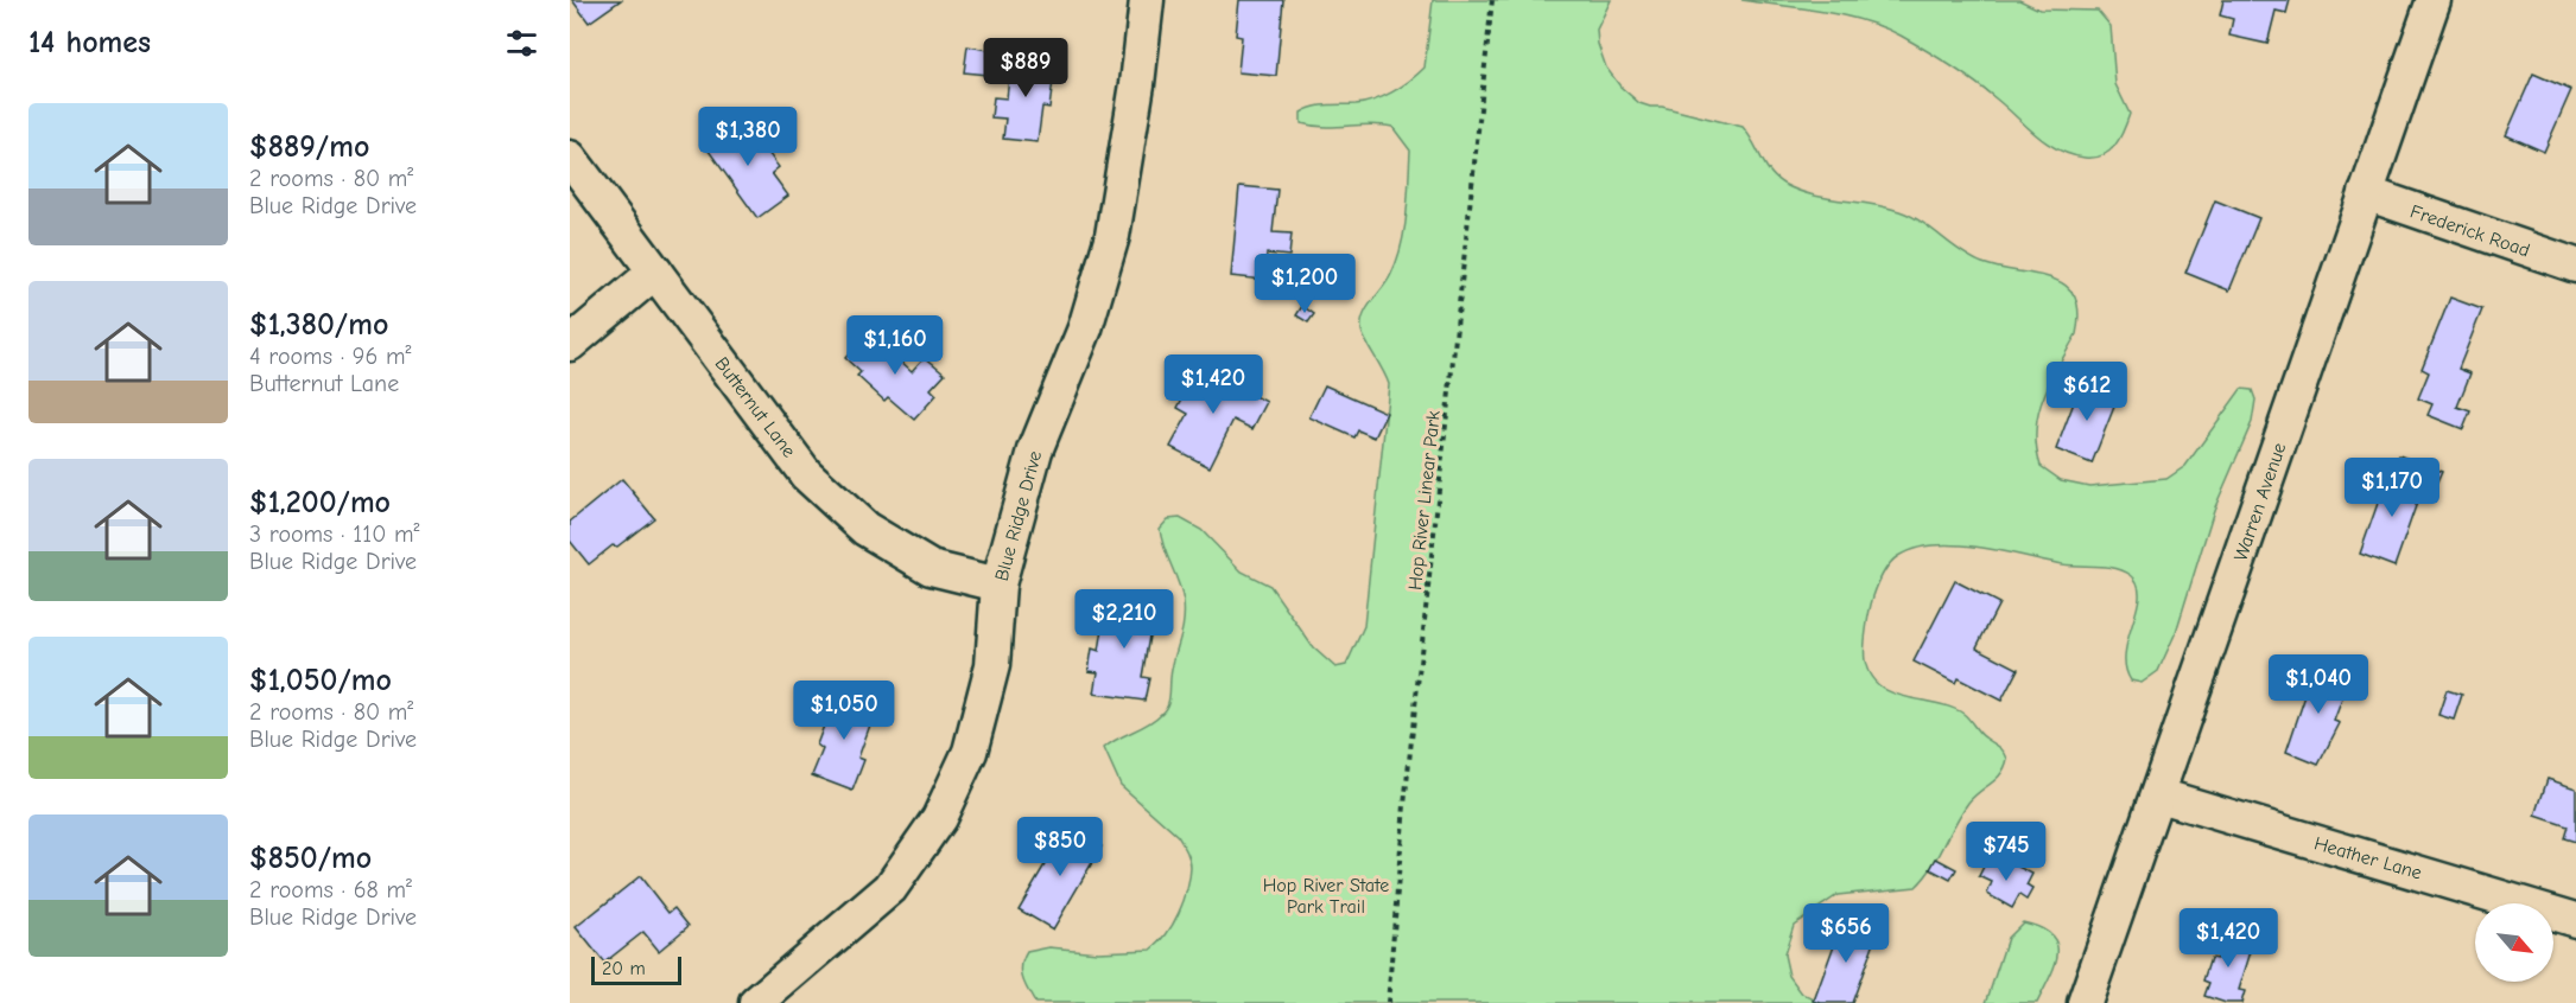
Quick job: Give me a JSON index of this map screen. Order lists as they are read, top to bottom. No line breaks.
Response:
{"streets":{"street":["Frederick Road","Butternut Lane","Warren Avenue","Blue Ridge Drive","Heather Lane"],"path":["Hop River Linear Park"]},"crossings":[["Frederick Road","Warren Avenue"],["Butternut Lane","Blue Ridge Drive"],["Warren Avenue","Heather Lane"]],"parks":["Hop River State Park Trail"],"scale_bar":"20 m","north":"bottom right","page":{"heading":"14 homes","price":["$889","$1,380","$1,200","$1,160","$1,420","$612","$1,170","$2,210","$1,040","$1,050","$850","$745","$656","$1,420"],"list":[{"name":"$889/mo","note":"2 rooms · 80 m² · Blue Ridge Drive"},{"name":"$1,380/mo","note":"4 rooms · 96 m² · Butternut Lane"},{"name":"$1,200/mo","note":"3 rooms · 110 m² · Blue Ridge Drive"},{"name":"$1,050/mo","note":"2 rooms · 80 m² · Blue Ridge Drive"},{"name":"$850/mo","note":"2 rooms · 68 m² · Blue Ridge Drive"}],"scale":"20 m"}}
